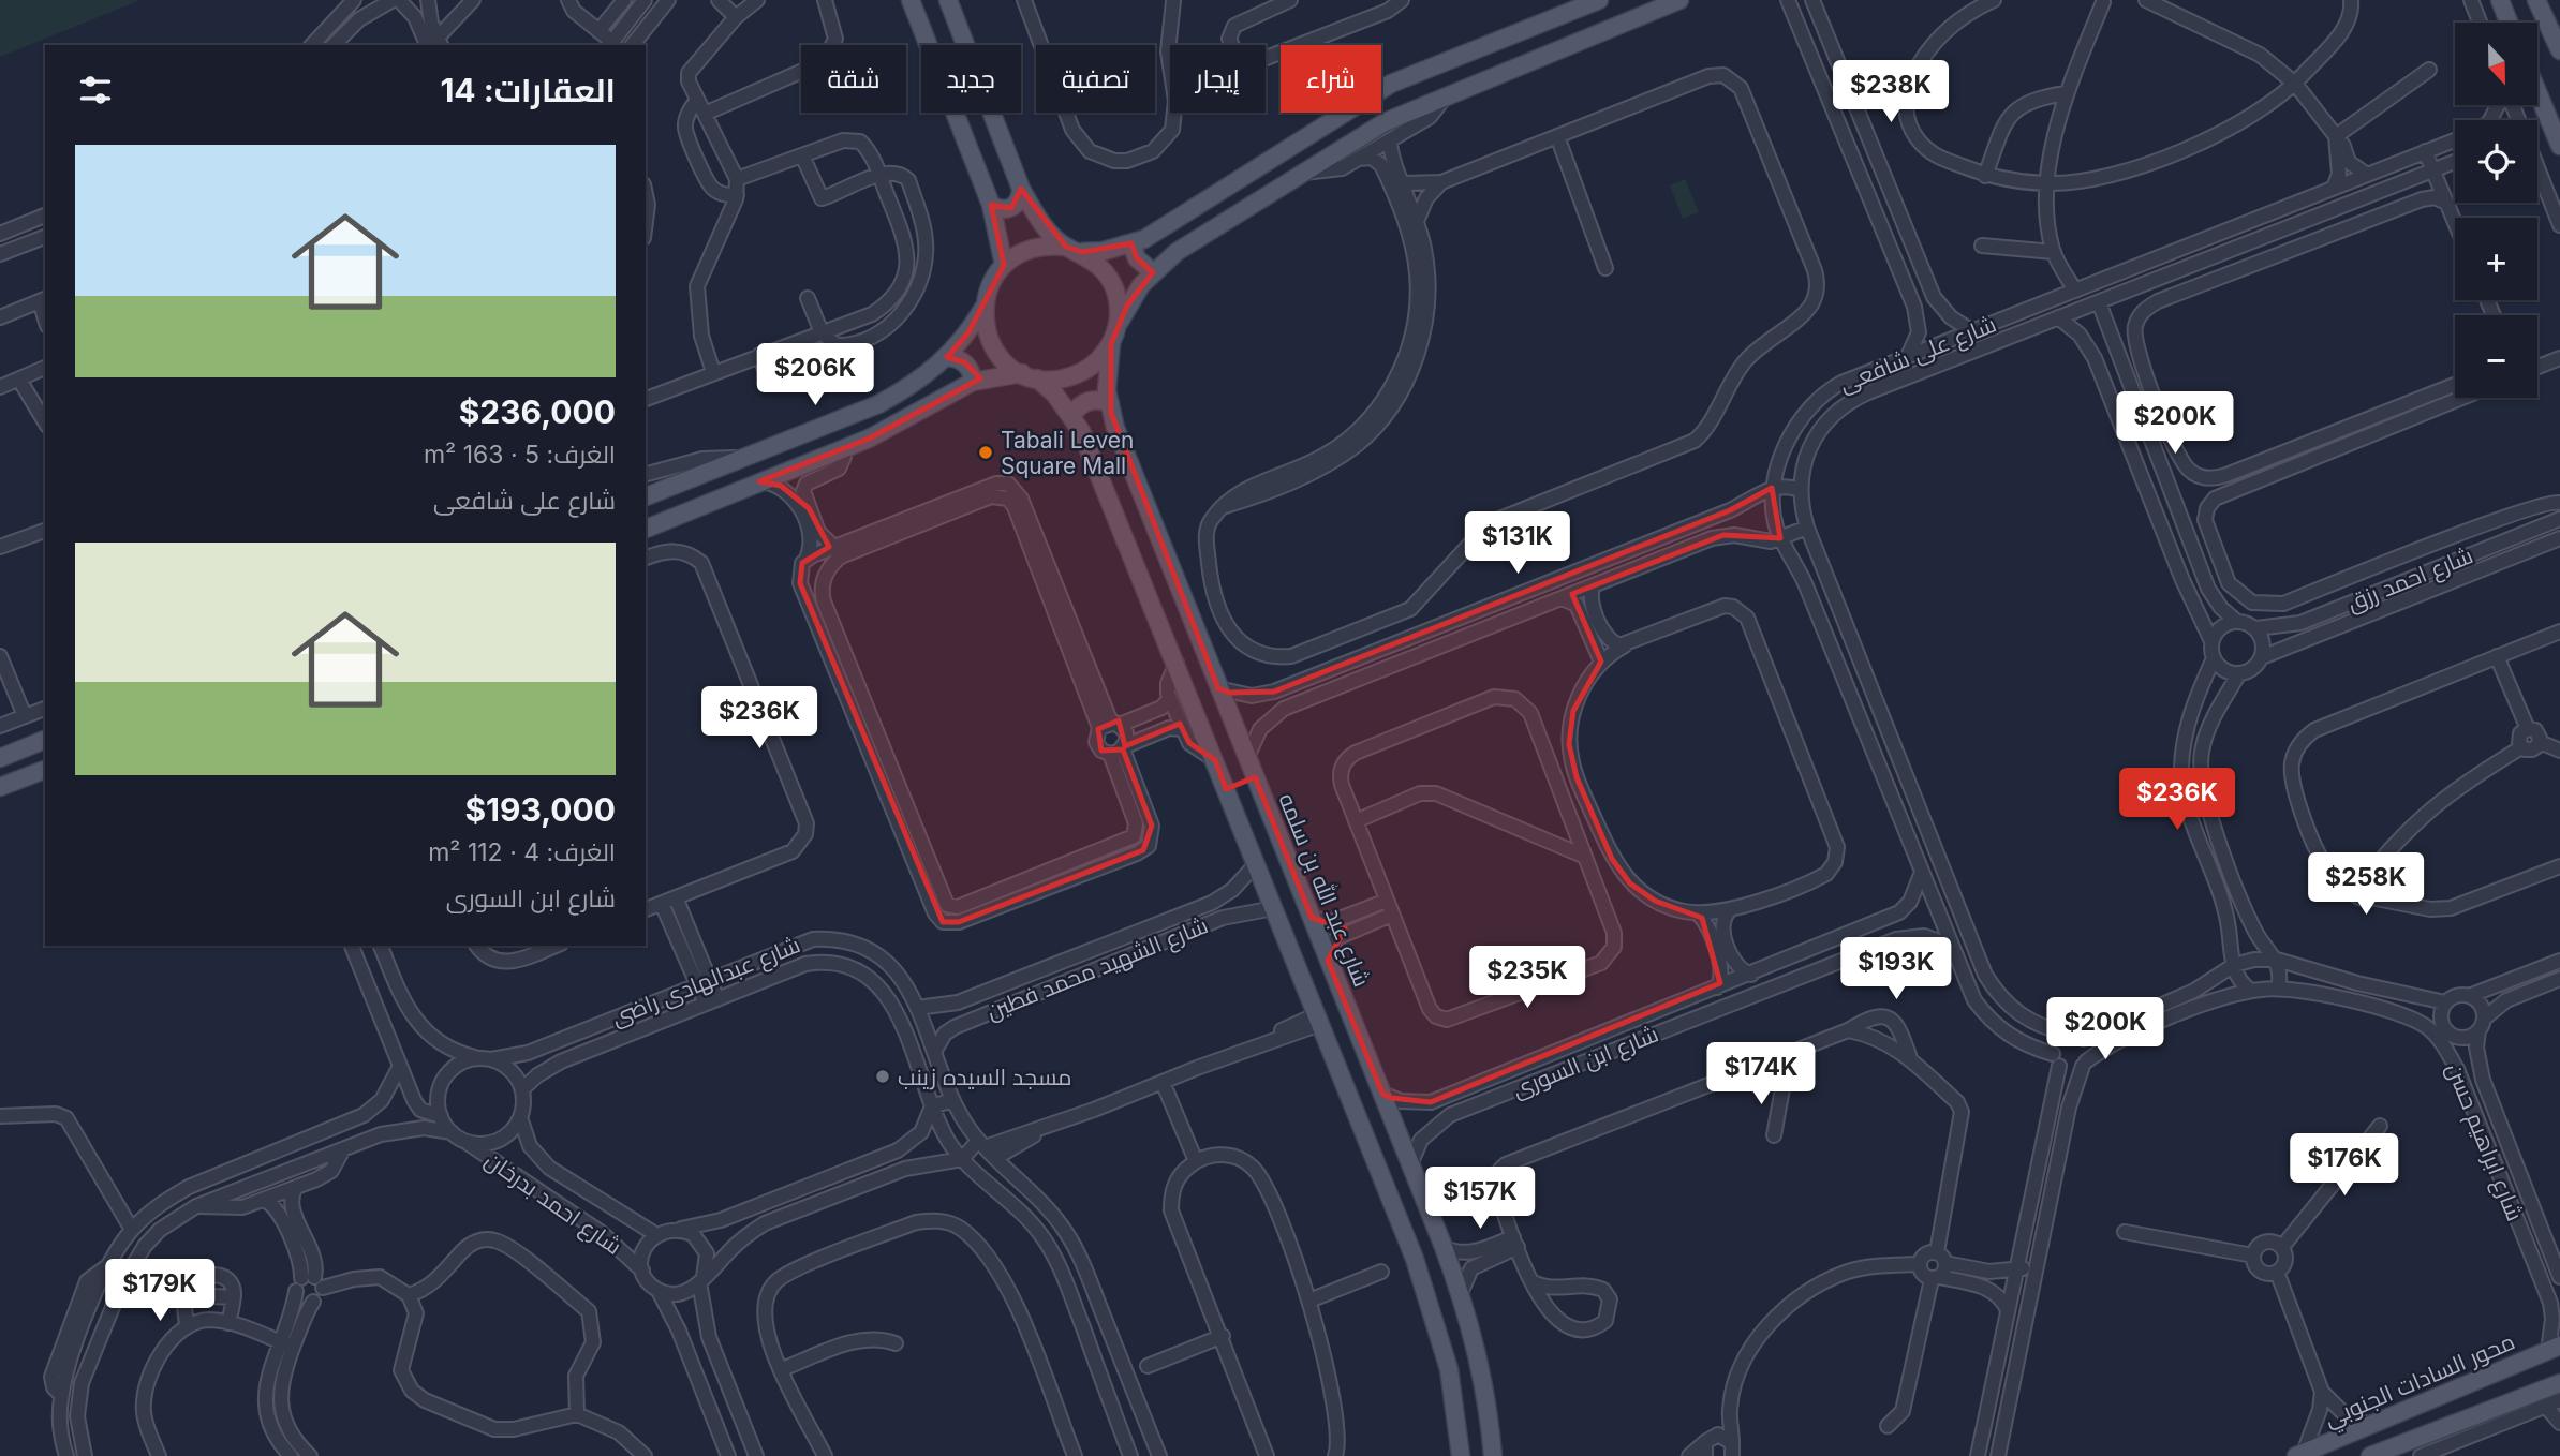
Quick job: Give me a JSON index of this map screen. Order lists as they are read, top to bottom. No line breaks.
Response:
{"streets":{"main road":["شارع عبد الله بن سلمه","محور السادات الجنوبي"],"street":["شارع على شافعى","شارع احمد رزق","شارع الشهيد محمد فطين","شارع عبدالهادى راضى","شارع ابن السورى","شارع ابراهيم حسن","شارع احمد بدرخان"]},"crossings":[["شارع على شافعى","شارع ابن السورى"],["شارع على شافعى","شارع ابراهيم حسن"],["شارع عبد الله بن سلمه","شارع ابن السورى"],["شارع الشهيد محمد فطين","شارع عبدالهادى راضى"],["شارع عبدالهادى راضى","شارع احمد بدرخان"],["شارع ابراهيم حسن","محور السادات الجنوبي"]],"places":["Tabali Leven Square Mall","مسجد السيده زينب"],"north":"bottom","page":{"map_buttons":["+","−"],"chip":["شراء","إيجار","تصفية","جديد","شقة"],"heading":"العقارات: 14","price":["$238K","$206K","$200K","$131K","$236K","$236K","$258K","$193K","$235K","$200K","$174K","$176K","$157K","$179K"],"list":[{"name":"$236,000","note":"الغرف: 5 · 163 m² · شارع على شافعى"},{"name":"$193,000","note":"الغرف: 4 · 112 m² · شارع ابن السورى"}]}}
